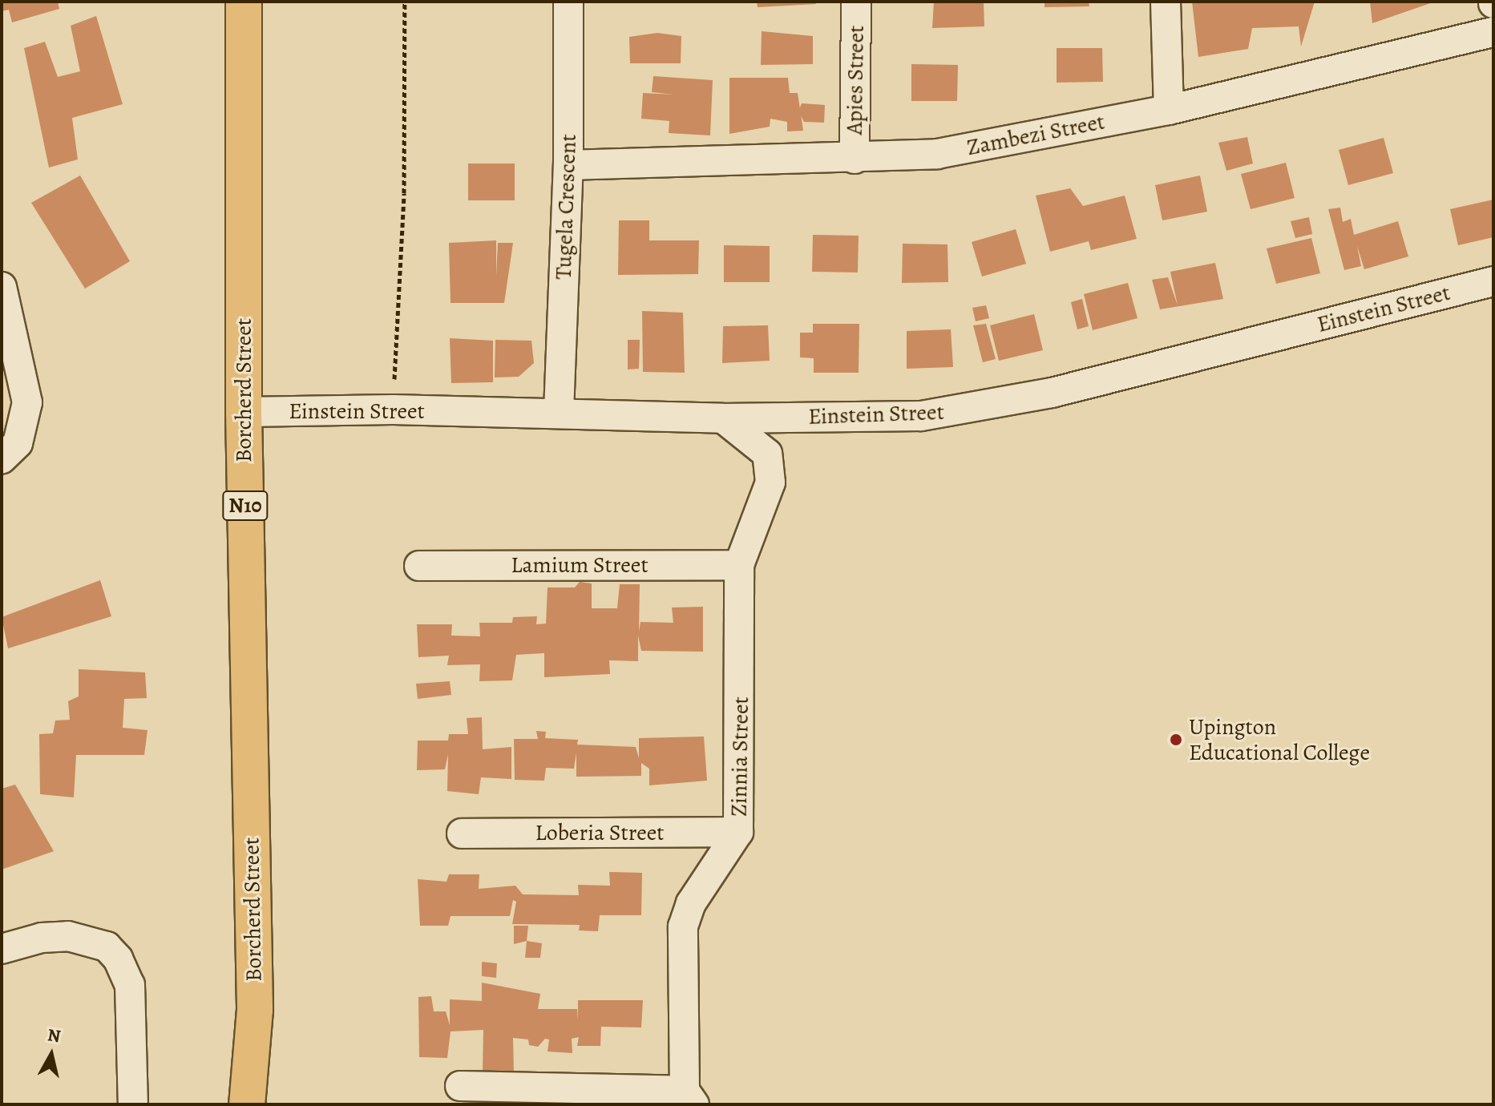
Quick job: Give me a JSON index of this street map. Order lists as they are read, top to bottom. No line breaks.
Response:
{"streets":{"highway":["Borcherd Street","N10"],"street":["Apies Street","Zambezi Street","Tugela Crescent","Einstein Street","Lamium Street","Zinnia Street","Loberia Street"]},"crossings":[["Apies Street","Zambezi Street"],["Zambezi Street","Tugela Crescent"],["Tugela Crescent","Einstein Street"],["Einstein Street","Borcherd Street"],["Einstein Street","Zinnia Street"],["Lamium Street","Zinnia Street"],["Zinnia Street","Loberia Street"]],"places":["Upington Educational College"],"north":"top"}
